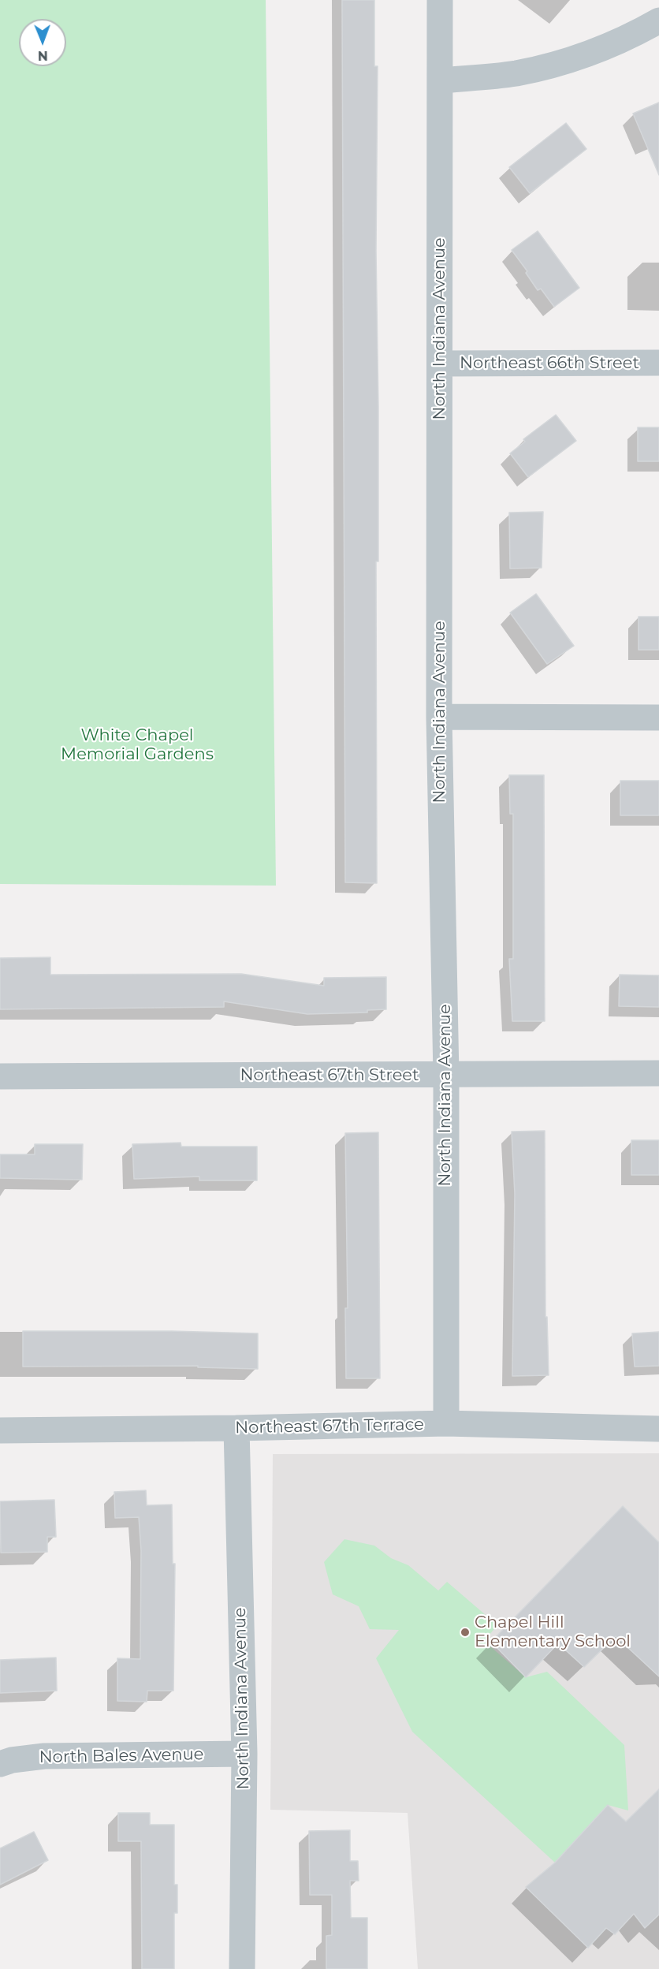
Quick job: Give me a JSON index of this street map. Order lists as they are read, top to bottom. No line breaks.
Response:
{"streets":{"street":["North Indiana Avenue","Northeast 66th Street","Northeast 67th Street","Northeast 67th Terrace","North Bales Avenue"]},"crossings":[["North Indiana Avenue","Northeast 66th Street"],["North Indiana Avenue","Northeast 67th Street"],["North Indiana Avenue","Northeast 67th Terrace"],["North Indiana Avenue","North Bales Avenue"]],"parks":["White Chapel Memorial Gardens"],"places":["Chapel Hill Elementary School"],"north":"bottom"}
